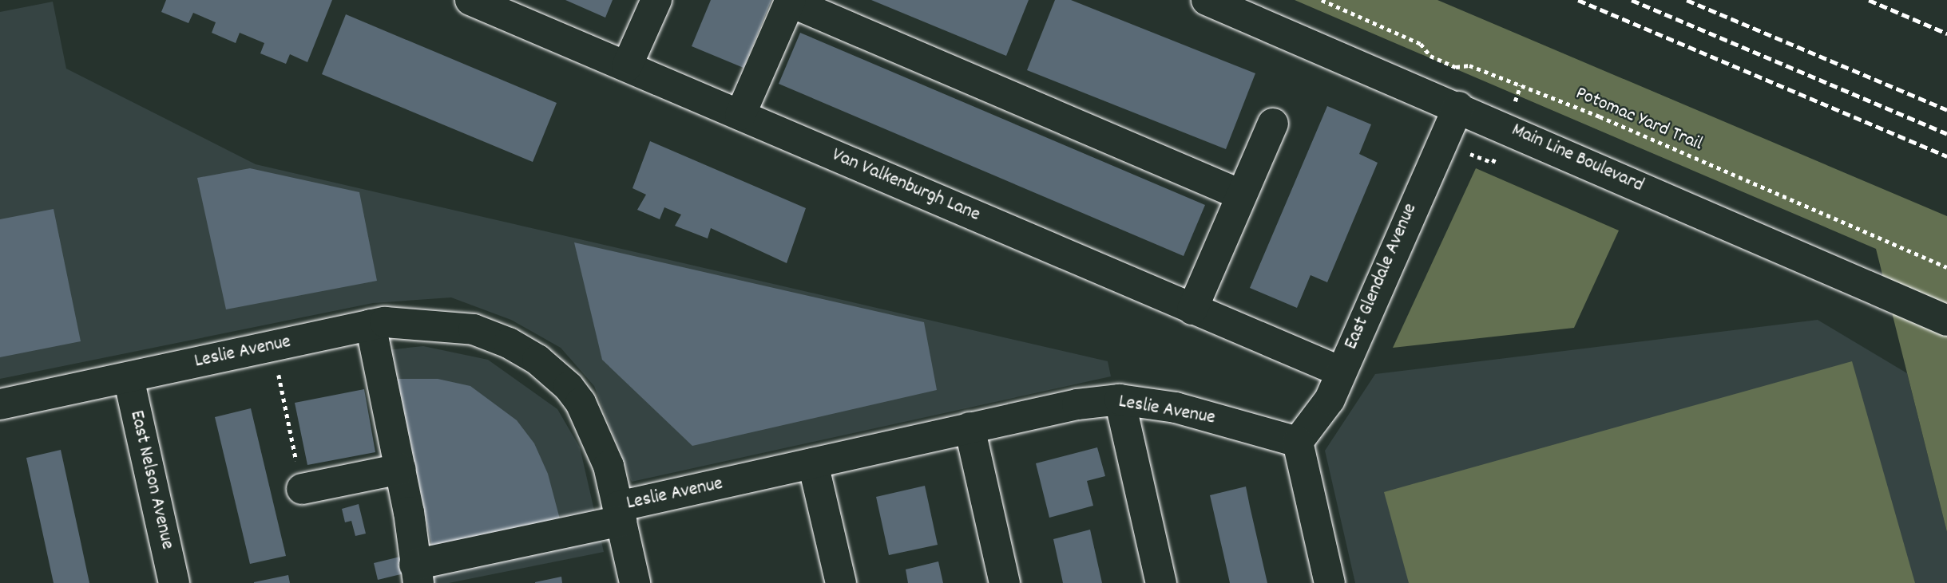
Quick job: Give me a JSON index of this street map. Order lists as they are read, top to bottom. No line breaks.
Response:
{"streets":{"street":["Main Line Boulevard","Van Valkenburgh Lane","East Glendale Avenue","Leslie Avenue","East Nelson Avenue"],"path":["Potomac Yard Trail"]},"crossings":[["Main Line Boulevard","East Glendale Avenue"],["Van Valkenburgh Lane","East Glendale Avenue"],["East Glendale Avenue","Leslie Avenue"],["Leslie Avenue","East Nelson Avenue"]]}
